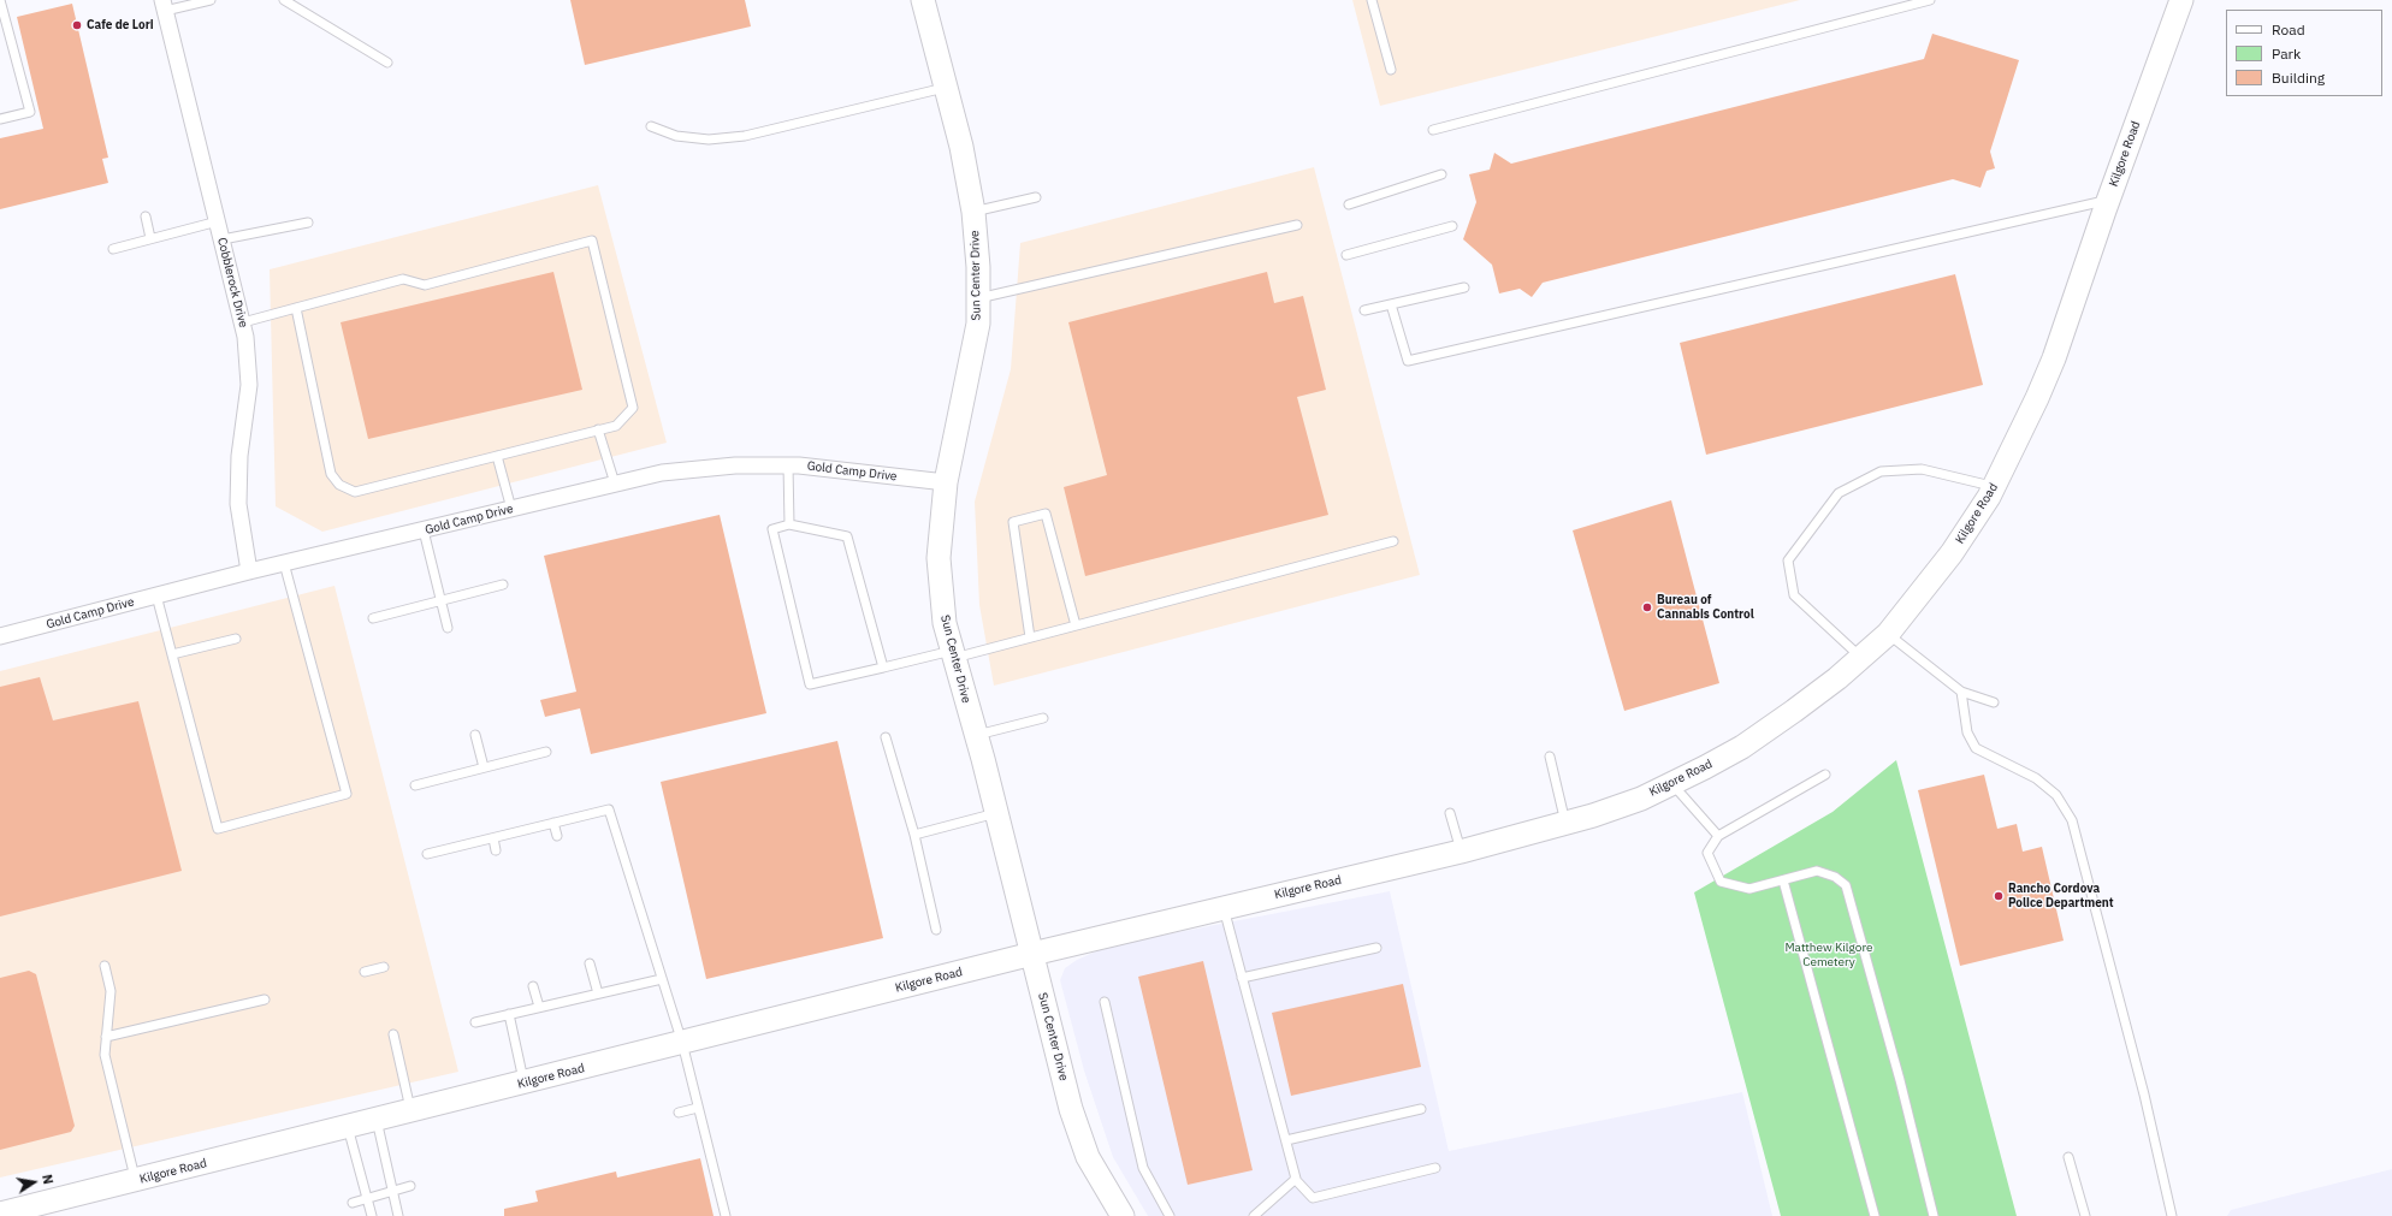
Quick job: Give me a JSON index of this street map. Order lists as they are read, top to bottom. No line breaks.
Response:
{"streets":{"street":["Kilgore Road","Sun Center Drive","Cobblerock Drive","Gold Camp Drive"]},"crossings":[["Kilgore Road","Sun Center Drive"],["Sun Center Drive","Gold Camp Drive"],["Cobblerock Drive","Gold Camp Drive"]],"parks":["Matthew Kilgore Cemetery"],"places":["Cafe de Lori","Bureau of Cannabis Control","Rancho Cordova Police Department"],"legend":["Road","Park","Building"],"north":"right"}
